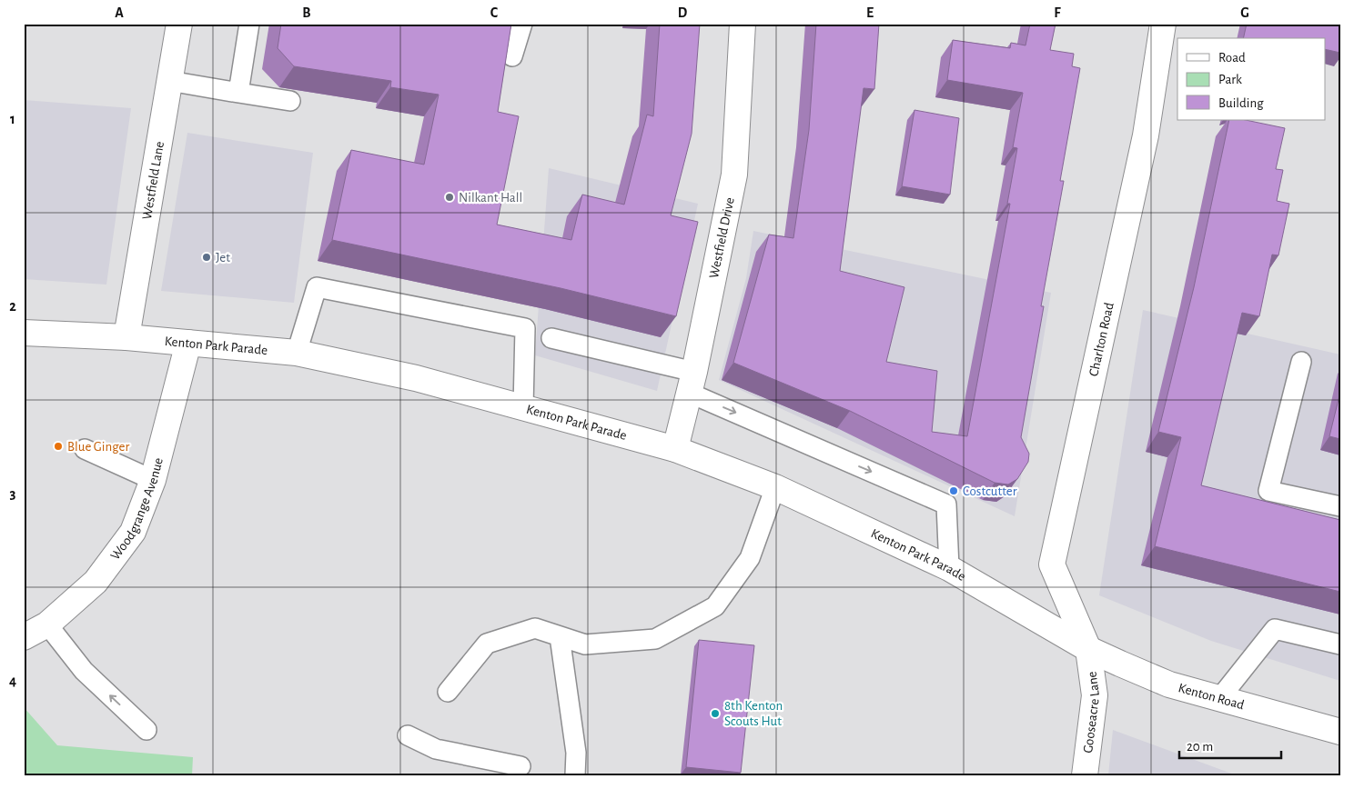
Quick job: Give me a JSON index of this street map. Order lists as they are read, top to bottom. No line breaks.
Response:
{"streets":{"street":["Westfield Lane","Westfield Drive","Charlton Road","Kenton Park Parade","Woodgrange Avenue","Kenton Road","Gooseacre Lane"]},"crossings":[["Westfield Lane","Kenton Park Parade"],["Westfield Drive","Kenton Park Parade"],["Charlton Road","Kenton Park Parade"],["Charlton Road","Kenton Road"],["Charlton Road","Gooseacre Lane"],["Kenton Park Parade","Woodgrange Avenue"],["Kenton Park Parade","Kenton Road"],["Kenton Park Parade","Gooseacre Lane"],["Kenton Road","Gooseacre Lane"]],"places":["Nilkant Hall","Jet","Blue Ginger","Costcutter","8th Kenton Scouts Hut"],"legend":["Road","Park","Building"],"scale_bar":"20 m","grid":{"columns":["A","B","C","D","E","F","G"],"rows":["1","2","3","4"]}}
